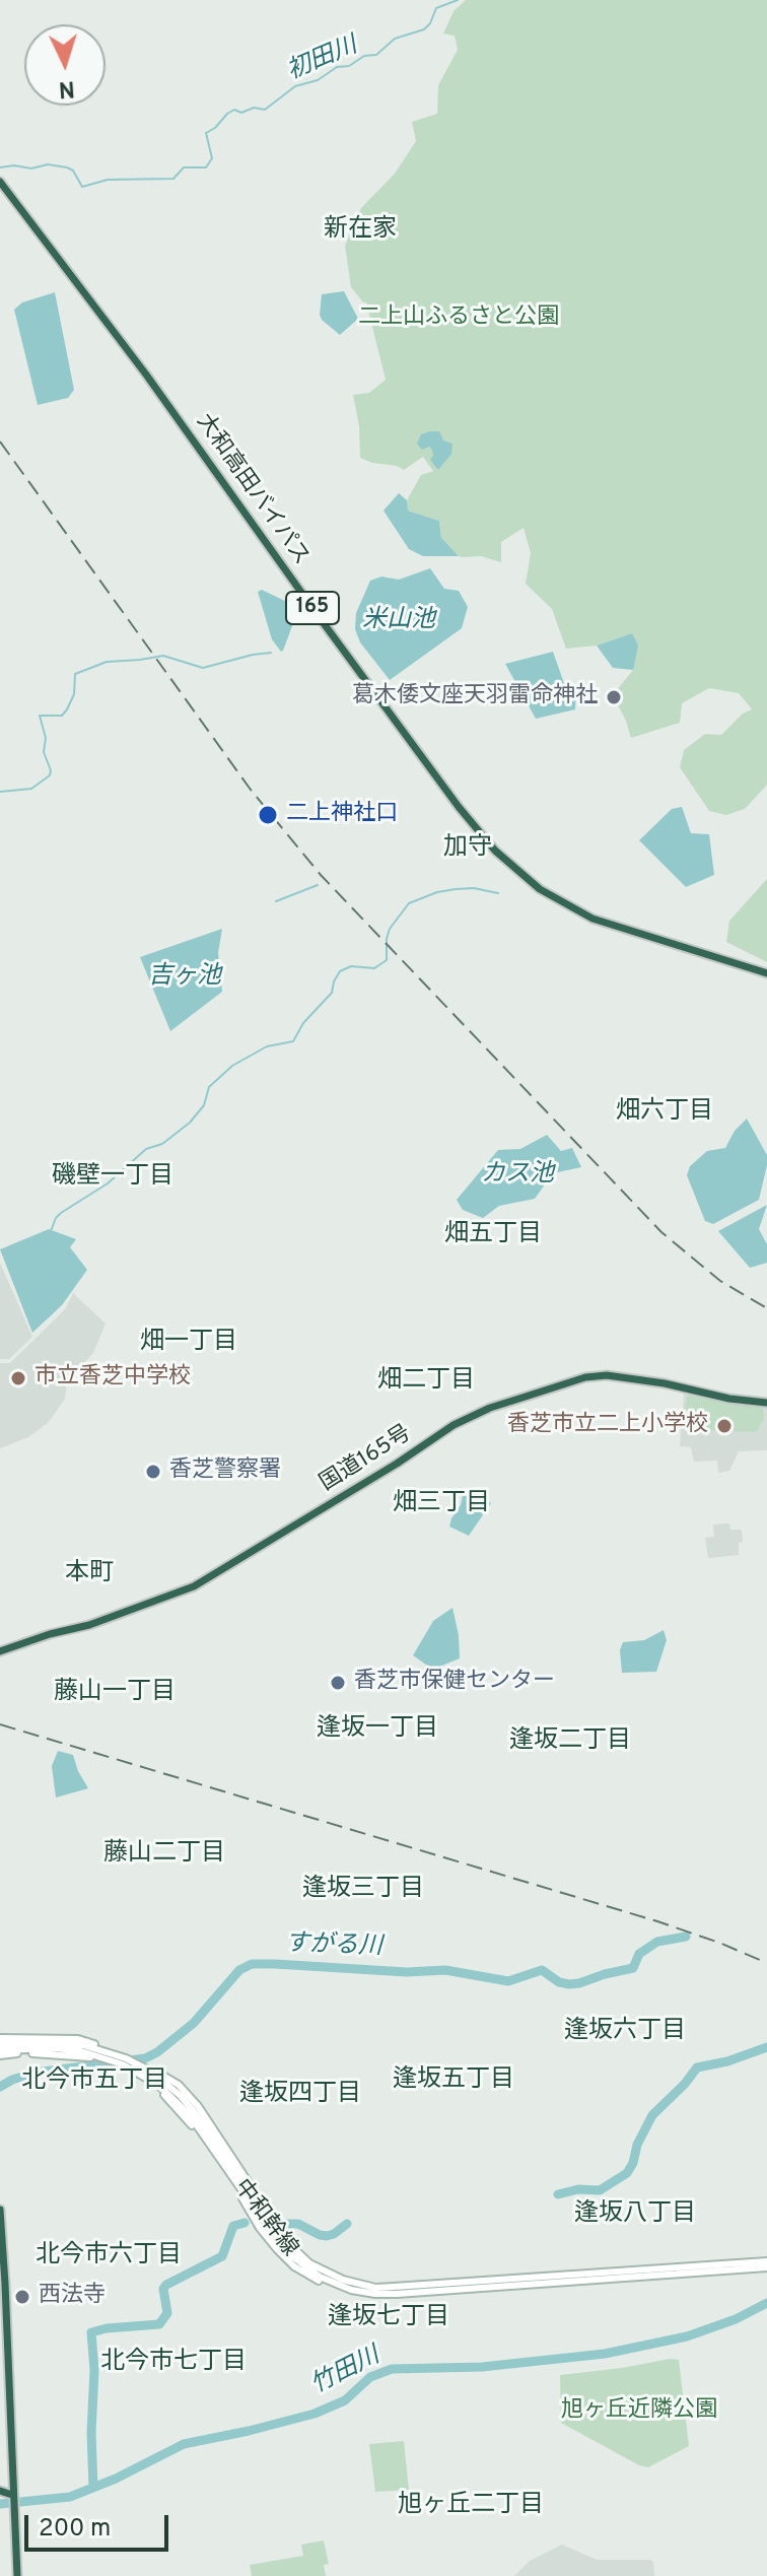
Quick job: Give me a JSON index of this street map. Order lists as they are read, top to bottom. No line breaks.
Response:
{"streets":{"highway":["大和高田バイパス","165","国道165号"],"main road":["中和幹線"]},"districts":["新在家","加守","畑六丁目","磯壁一丁目","畑五丁目","畑一丁目","畑二丁目","畑三丁目","本町","藤山一丁目","逢坂一丁目","逢坂二丁目","藤山二丁目","逢坂三丁目","逢坂六丁目","逢坂五丁目","北今市五丁目","逢坂四丁目","逢坂八丁目","北今市六丁目","逢坂七丁目","北今市七丁目","旭ヶ丘二丁目"],"water":["初田川","米山池","吉ヶ池","カス池","すがる川","竹田川"],"parks":["二上山ふるさと公園","旭ヶ丘近隣公園"],"places":["葛木倭文座天羽雷命神社","二上神社口","市立香芝中学校","香芝市立二上小学校","香芝警察署","香芝市保健センター","西法寺"],"scale_bar":"200 m","north":"bottom"}
